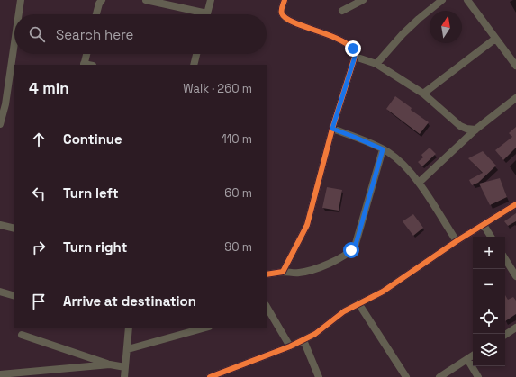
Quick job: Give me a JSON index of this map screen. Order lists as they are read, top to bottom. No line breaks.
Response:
{"north":"top","page":{"search":"Search here","heading":["4 min","Walk · 260 m"],"list":[["Continue","110 m"],["Turn left","60 m"],["Turn right","90 m"],"Arrive at destination"],"map_buttons":["+","−"]}}
